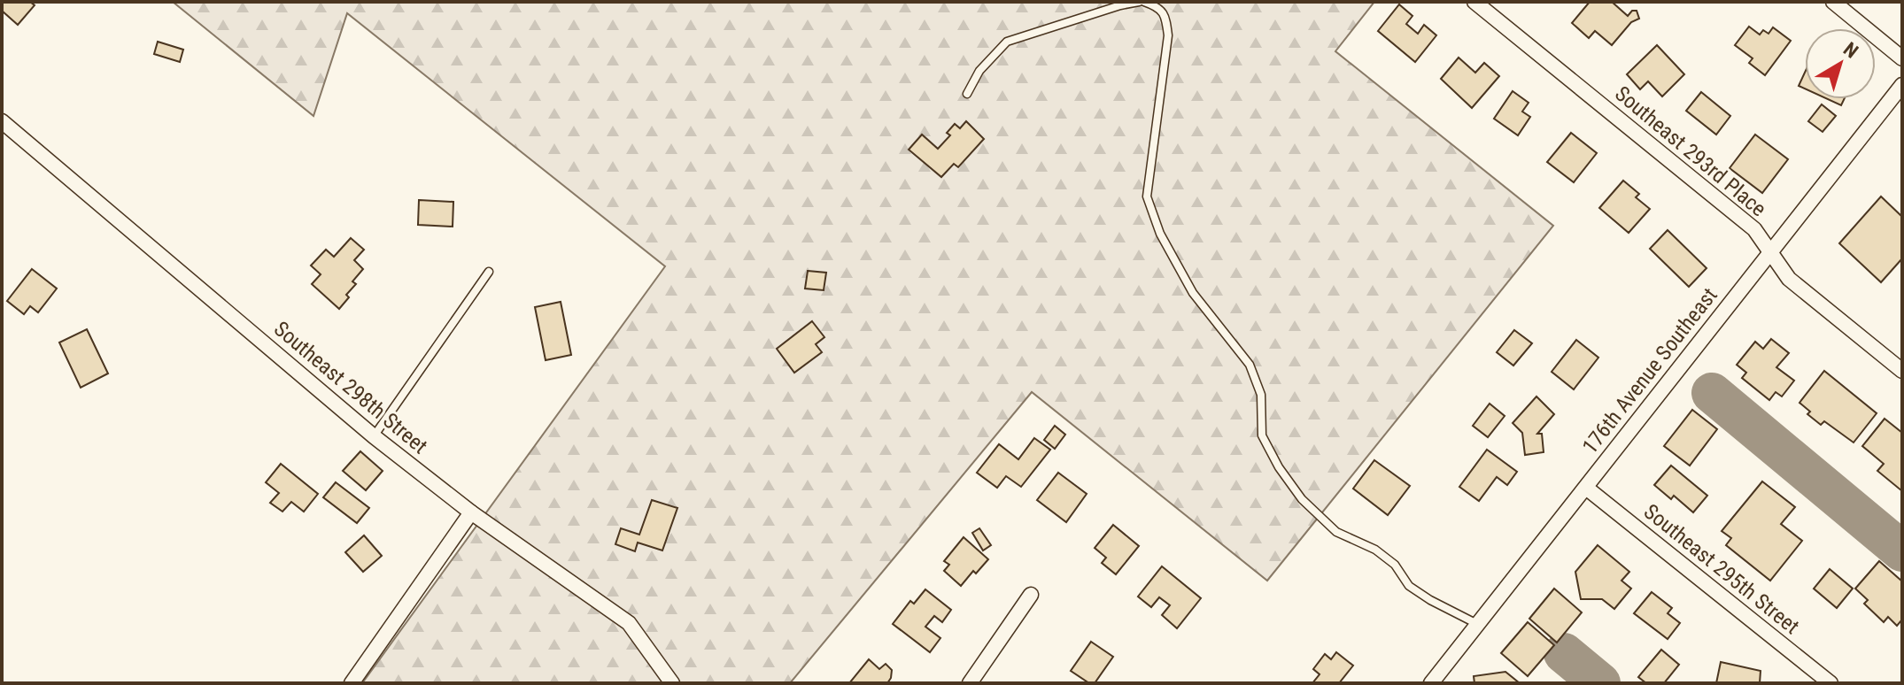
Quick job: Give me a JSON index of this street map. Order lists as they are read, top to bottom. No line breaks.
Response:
{"streets":{"street":["Southeast 293rd Place","176th Avenue Southeast","Southeast 298th Street","Southeast 295th Street"]},"crossings":[["Southeast 293rd Place","176th Avenue Southeast"],["176th Avenue Southeast","Southeast 295th Street"]],"north":"top right"}
